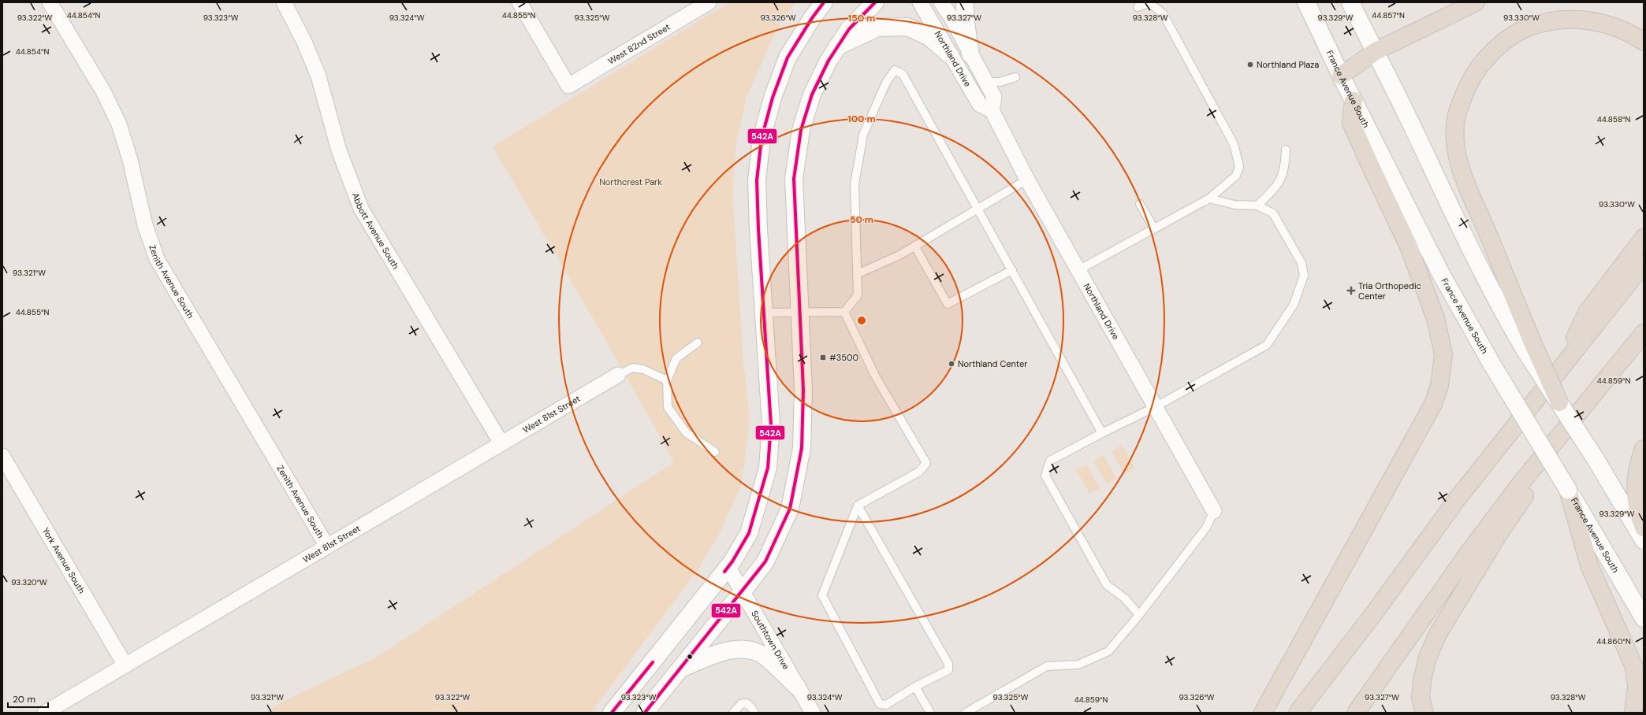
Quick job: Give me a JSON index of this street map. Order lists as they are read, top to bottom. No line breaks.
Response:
{"streets":{"main road":["France Avenue South"],"street":["West 82nd Street","Northland Drive","Abbott Avenue South","Zenith Avenue South","West 81st Street","York Avenue South","Southtown Drive"]},"crossings":[["Abbott Avenue South","West 81st Street"],["Zenith Avenue South","West 81st Street"],["West 81st Street","York Avenue South"]],"parks":["Northcrest Park"],"places":{"other":["Northland Plaza","Northland Center"],"health":["Tria Orthopedic Center"],"transit":["#3500"]},"lines":["transit line 542A"],"scale_bar":"20 m","coordinates":["44.854°N","44.855°N","44.857°N","93.322°W","93.323°W","93.324°W","93.325°W","93.326°W","93.329°W","93.330°W","93.327°W","93.328°W","44.858°N","93.321°W","44.859°N","93.320°W","44.860°N"],"rings":["150 m","100 m","50 m"]}
